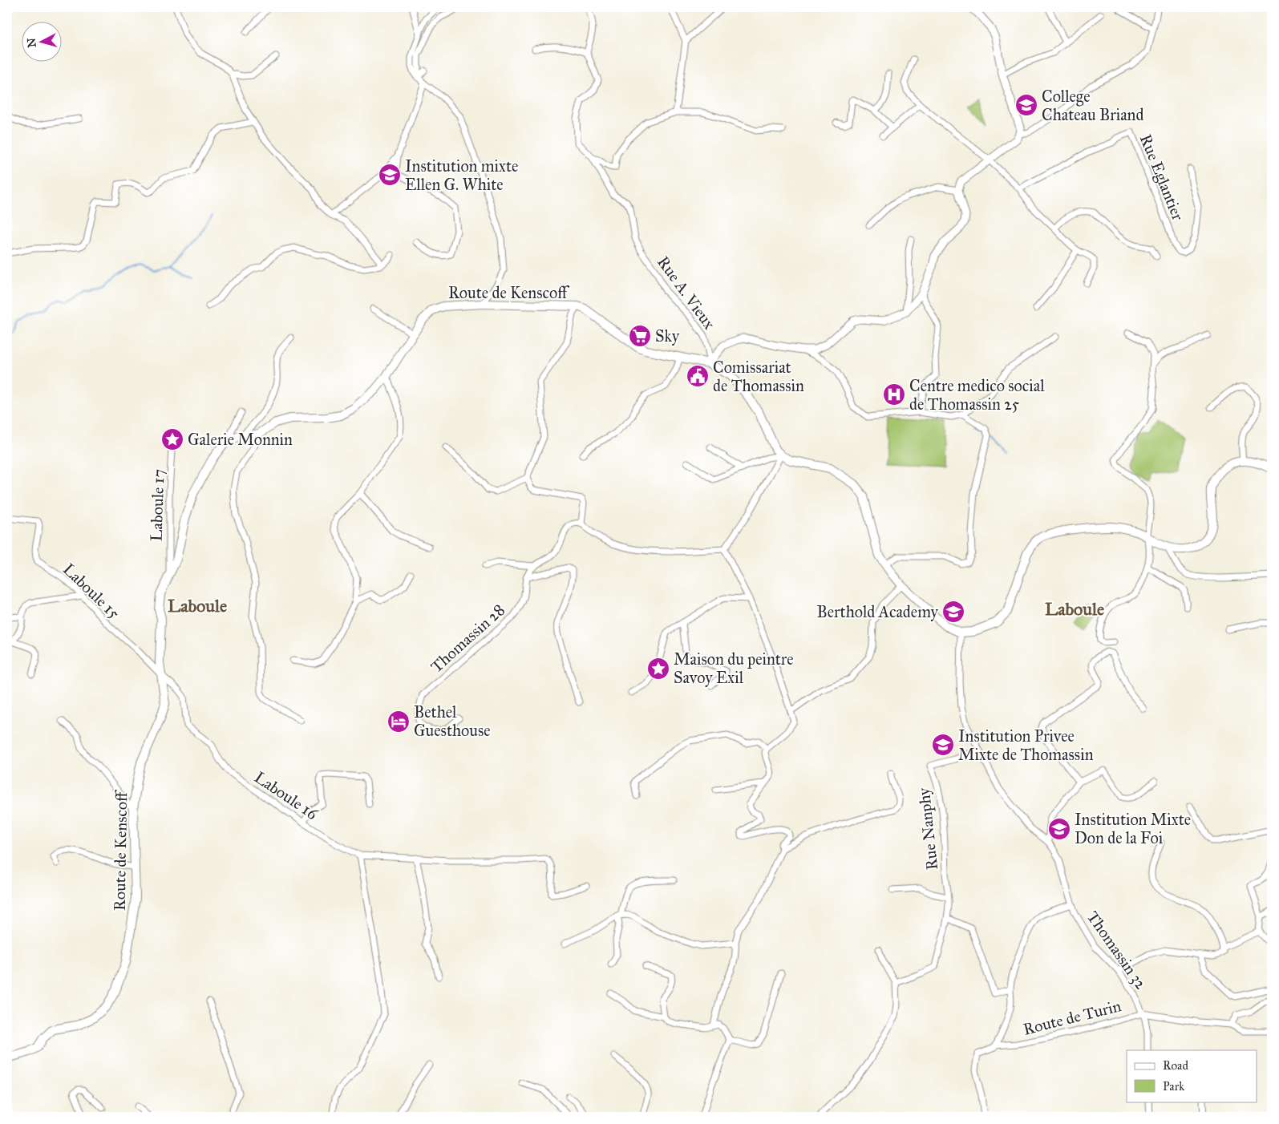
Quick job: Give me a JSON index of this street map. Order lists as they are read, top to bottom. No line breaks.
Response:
{"streets":{"main road":["Route de Kenscoff"],"street":["Rue Eglantier","Rue A. Vieux","Laboule 17","Laboule 15","Thomassin 28","Laboule 16","Rue Nanphy","Thomassin 32","Route de Turin"]},"crossings":[["Route de Kenscoff","Rue A. Vieux"],["Route de Kenscoff","Laboule 17"],["Route de Kenscoff","Laboule 15"],["Route de Kenscoff","Laboule 16"],["Laboule 15","Laboule 16"],["Rue Nanphy","Thomassin 32"],["Thomassin 32","Route de Turin"]],"districts":["Laboule","Laboule"],"places":{"school or university":["College Chateau Briand","Institution mixte Ellen G. White","Berthold Academy","Institution Privee Mixte de Thomassin","Institution Mixte Don de la Foi"],"supermarket":["Sky"],"public building":["Comissariat de Thomassin"],"hospital":["Centre medico social de Thomassin 25"],"place":["Galerie Monnin","Maison du peintre Savoy Exil"],"hotel":["Bethel Guesthouse"]},"legend":["Road","Park"],"north":"left"}
